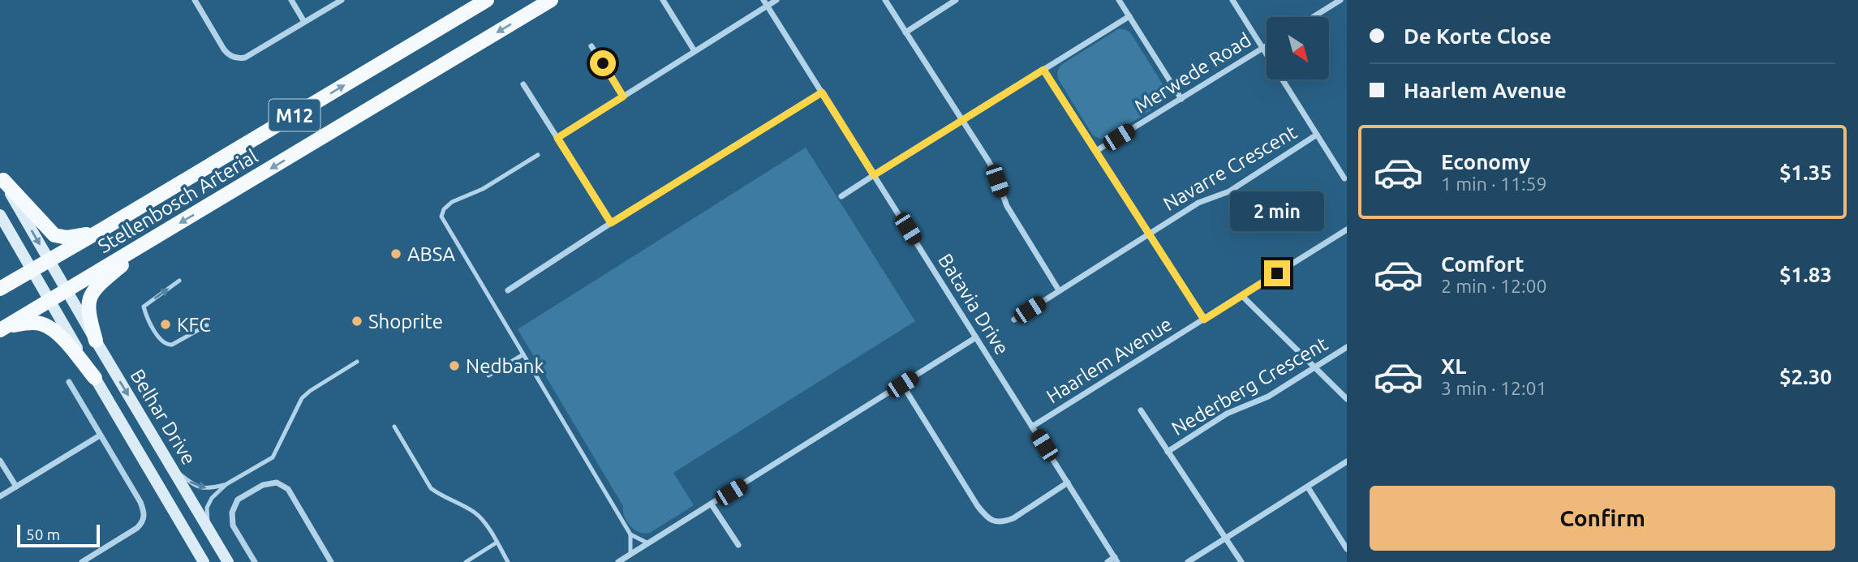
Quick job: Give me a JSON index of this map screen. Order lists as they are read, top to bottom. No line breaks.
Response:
{"streets":{"main road":["M12","Stellenbosch Arterial","Belhar Drive"],"street":["Merwede Road","Navarre Crescent","Batavia Drive","Haarlem Avenue","Nederberg Crescent"]},"crossings":[["Merwede Road","Navarre Crescent"],["M12","Stellenbosch Arterial"],["M12","Belhar Drive"],["Stellenbosch Arterial","Belhar Drive"],["Batavia Drive","Haarlem Avenue"]],"places":["ABSA","Shoprite","KFC","Nedbank"],"scale_bar":"50 m","north":"bottom right","page":{"banner":["De Korte Close","Haarlem Avenue"],"list":[{"name":"Economy","note":"1 min · 11:59","value":"$1.35"},{"name":"Comfort","note":"2 min · 12:00","value":"$1.83"},{"name":"XL","note":"3 min · 12:01","value":"$2.30"}],"bubble":"2 min","buttons":"Confirm","scale":"50 m"}}
